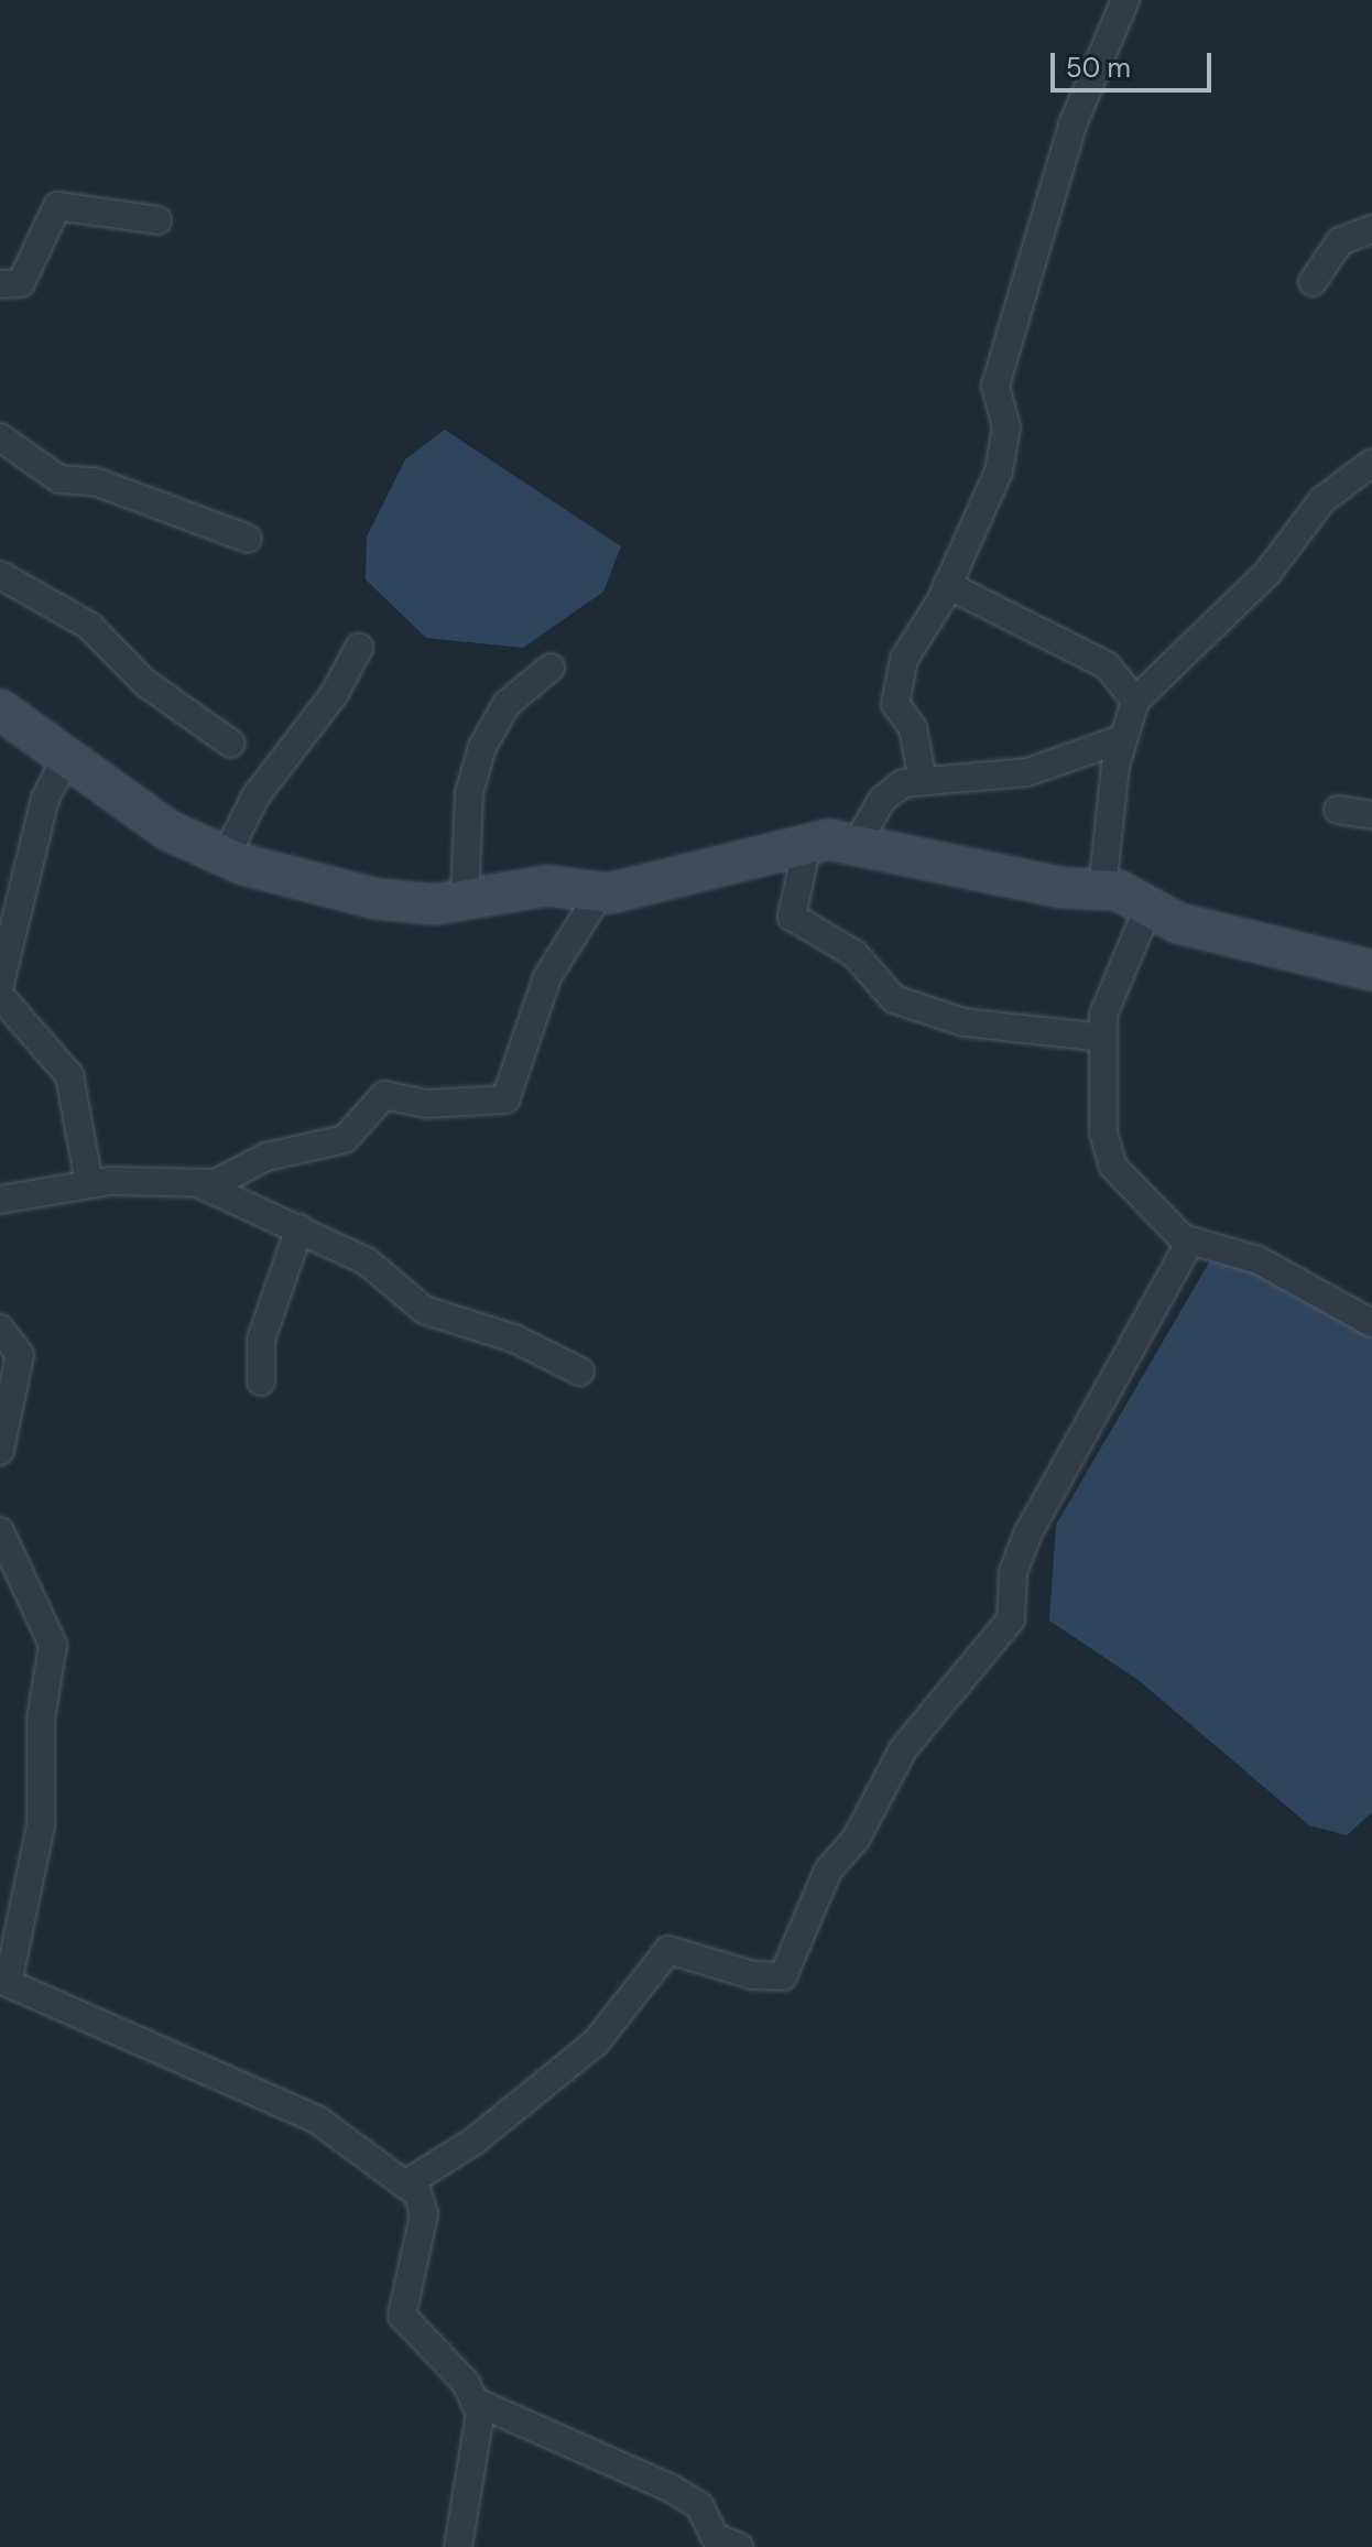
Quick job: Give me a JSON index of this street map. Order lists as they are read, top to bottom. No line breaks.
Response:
{"scale_bar":"50 m"}
